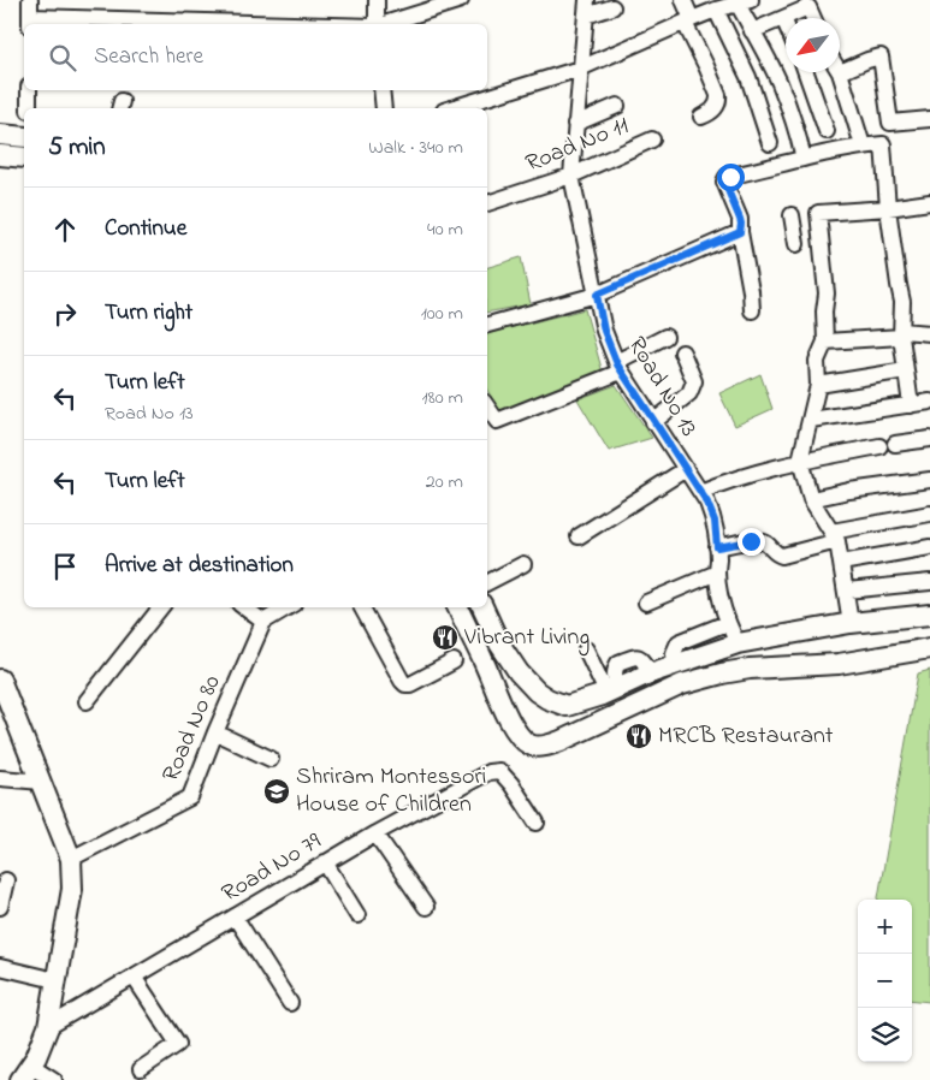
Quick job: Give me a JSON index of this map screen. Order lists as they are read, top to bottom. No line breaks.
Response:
{"streets":{"street":["Road No 11","Road No 13","Road No 80","Road No 79"]},"crossings":[["Road No 11","Road No 13"]],"places":{"restaurant":["Vibrant Living","MRCB Restaurant"],"school or university":["Shriram Montessori House of Children"]},"north":"bottom left","page":{"search":"Search here","heading":["5 min","Walk · 340 m"],"list":[["Continue","40 m"],["Turn right","100 m"],["Turn left","Road No 13","180 m"],["Turn left","20 m"],"Arrive at destination"],"map_buttons":["+","−"]}}
